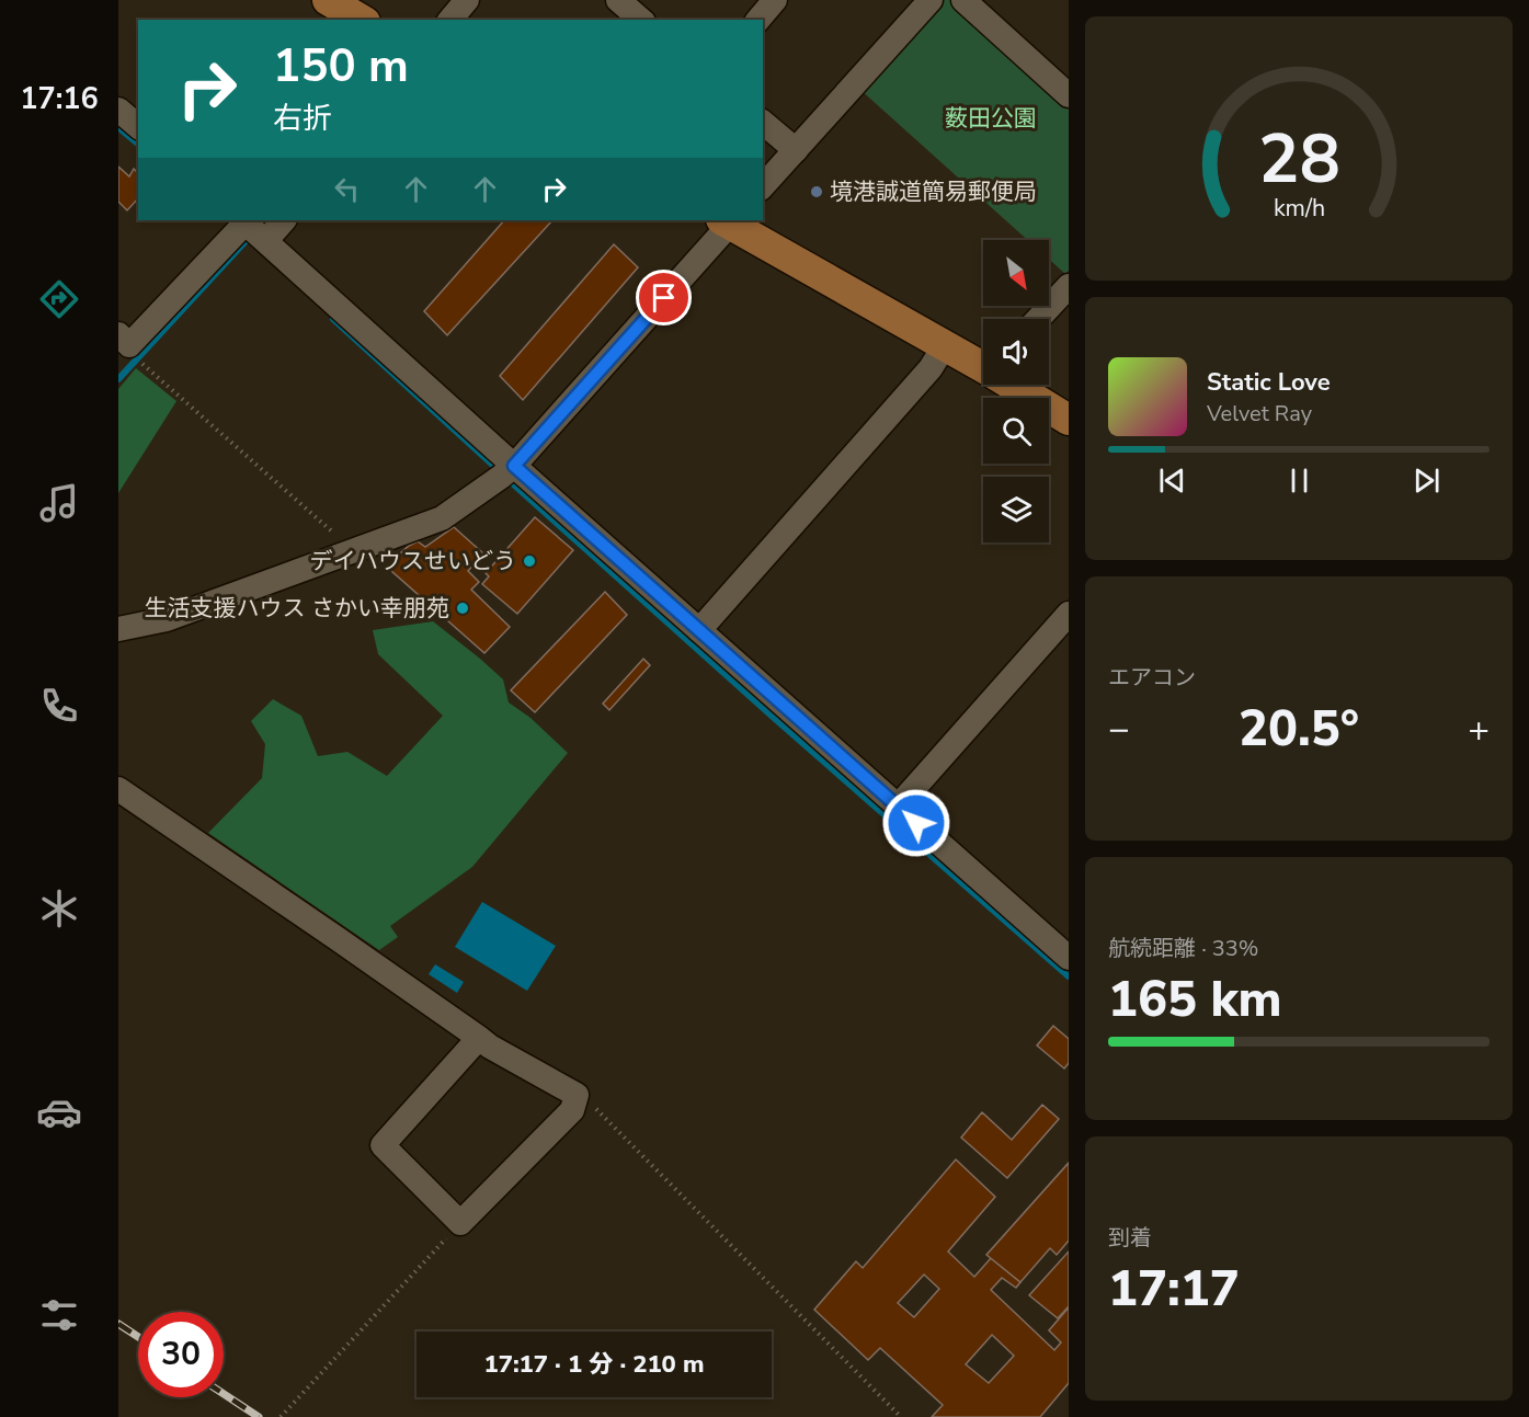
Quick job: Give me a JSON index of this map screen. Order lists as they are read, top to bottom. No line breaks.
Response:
{"parks":["薮田公園"],"places":["境港誠道簡易郵便局","デイハウスせいどう","生活支援ハウス さかい幸朋苑"],"north":"bottom right","page":{"tabs":"17:16","turn":["150 m","右折"],"song":["Static Love","Velvet Ray"],"tile":["エアコン",["航続距離 · 33%","165 km"],["到着","17:17"]],"heat":["−","20.5°","+"],"limit":"30","trip":"17:17 · 1 分 · 210 m","gauge":["28","km/h"]}}
